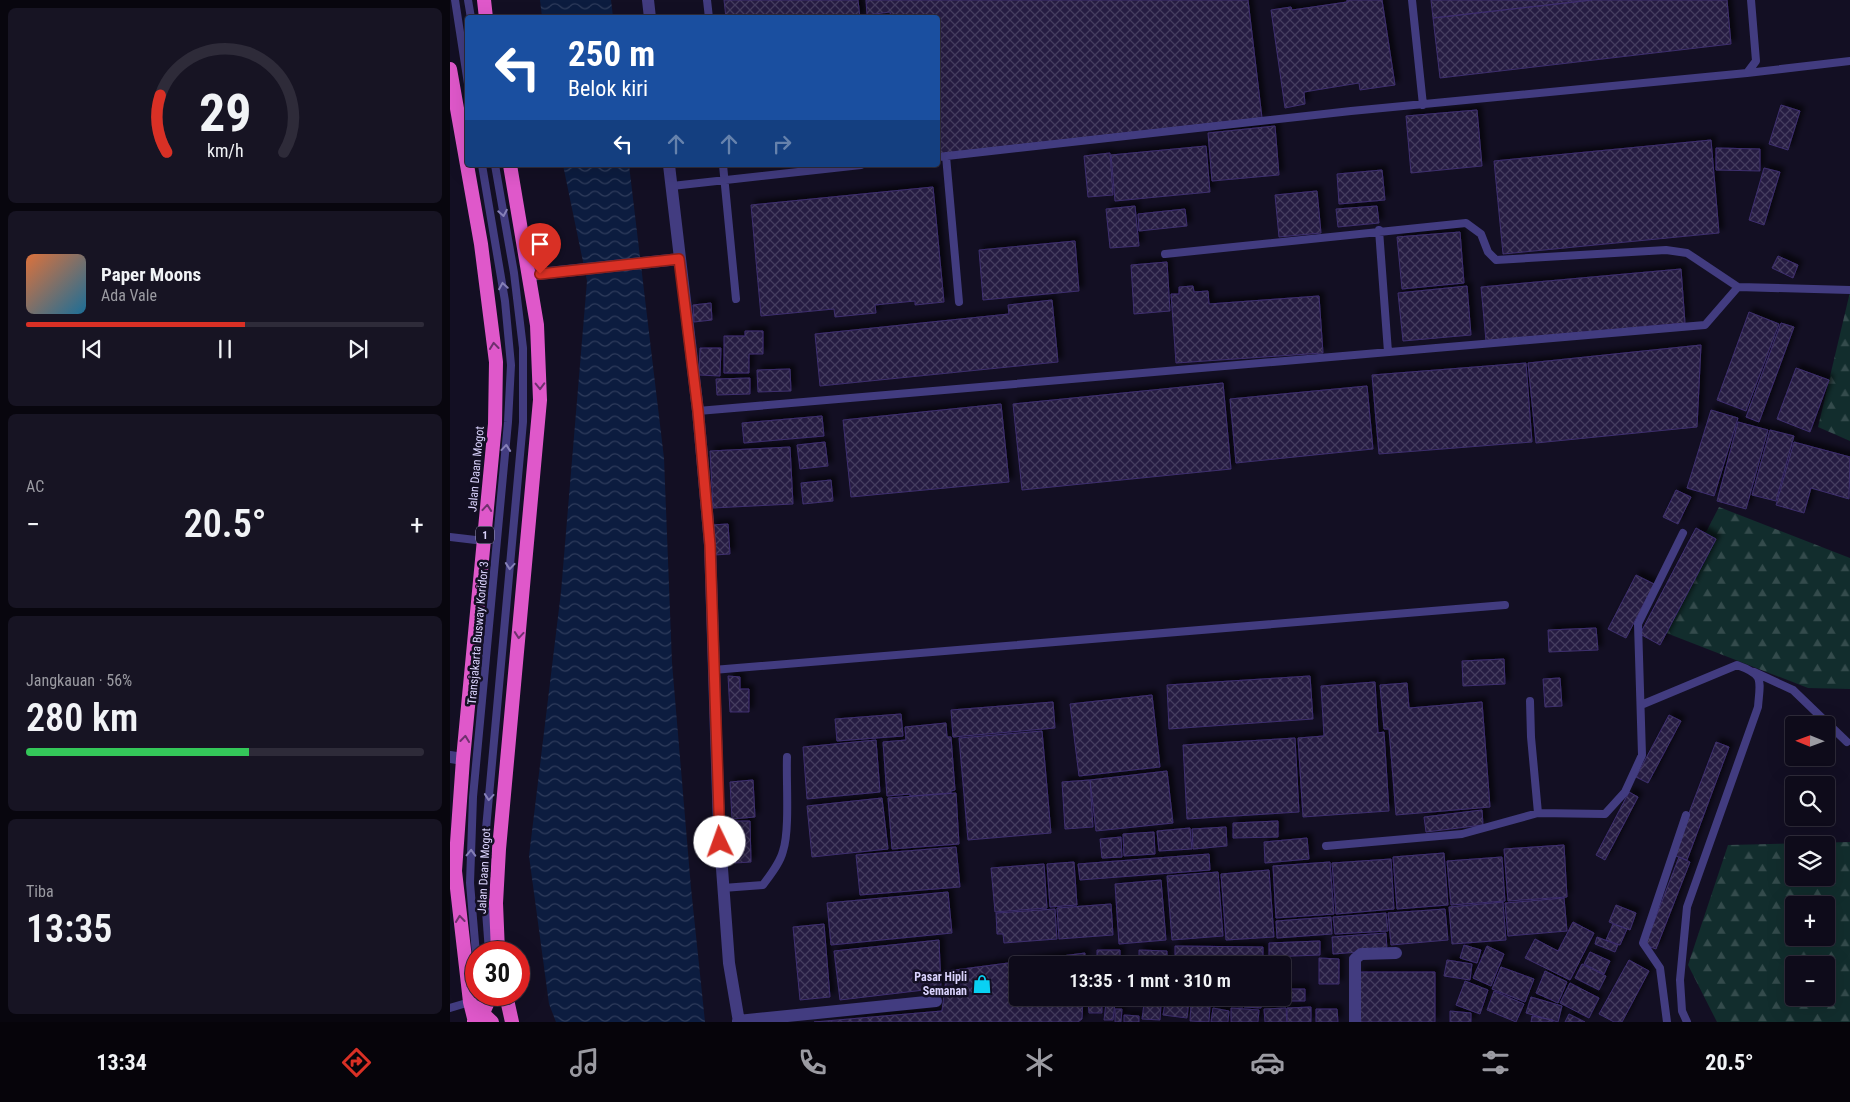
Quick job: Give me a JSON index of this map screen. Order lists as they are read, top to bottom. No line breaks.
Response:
{"streets":{"highway":["Jalan Daan Mogot","1"],"lane":["Transjakarta Busway Koridor 3"]},"places":{"shop":["Pasar Hipli Semanan"]},"north":"left","page":{"turn":["250 m","Belok kiri"],"song":["Paper Moons","Ada Vale"],"tile":["AC",["Jangkauan · 56%","280 km"],["Tiba","13:35"]],"heat":["−","20.5°","+"],"map_buttons":["+","−"],"limit":"30","trip":"13:35 · 1 mnt · 310 m","tabs":["13:34","20.5°"],"gauge":["29","km/h"]}}
